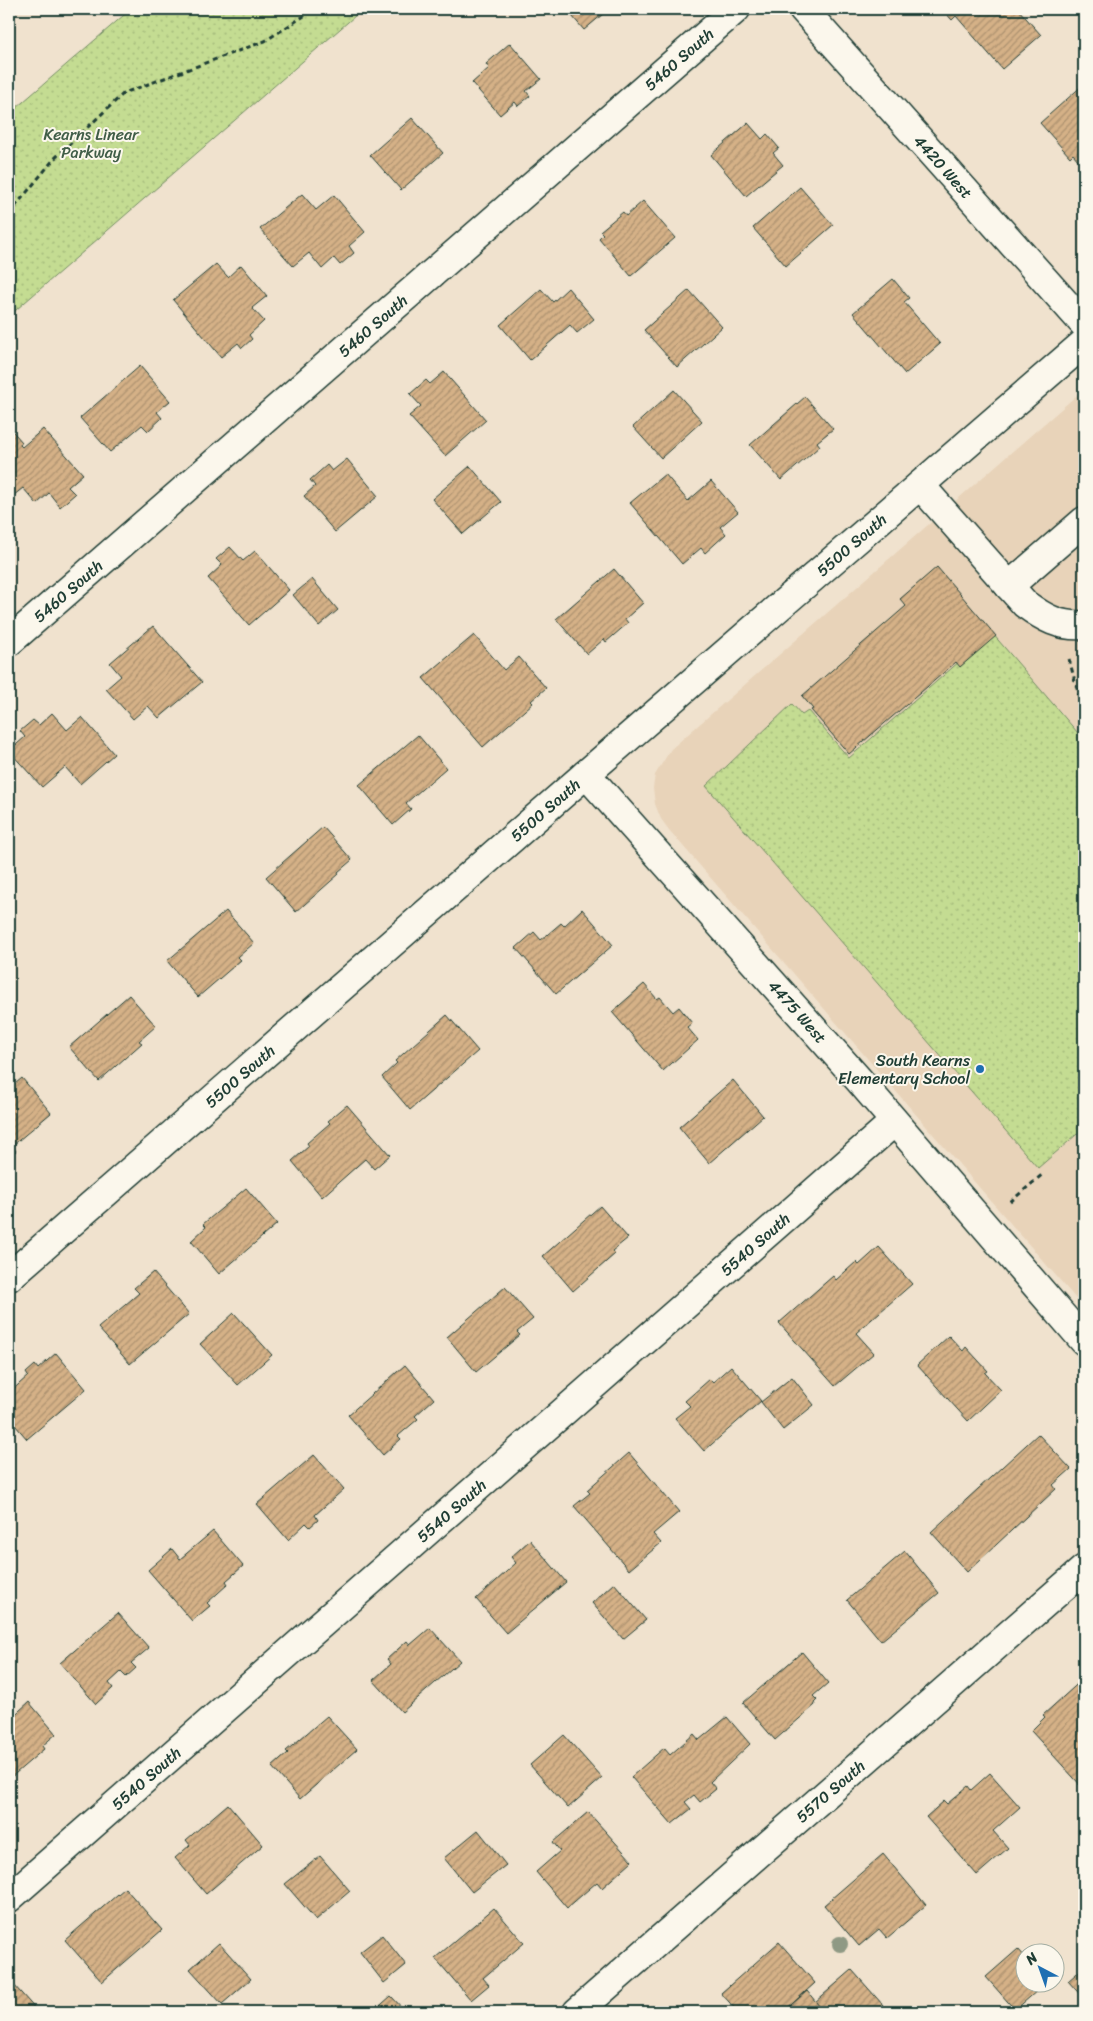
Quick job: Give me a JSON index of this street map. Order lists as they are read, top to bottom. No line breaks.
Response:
{"streets":{"street":["5460 South","4420 West","5500 South","4475 West","5540 South","5570 South"]},"crossings":[["5500 South","4475 West"],["4475 West","5540 South"]],"parks":["Kearns Linear Parkway"],"places":["South Kearns Elementary School"],"north":"top left"}
